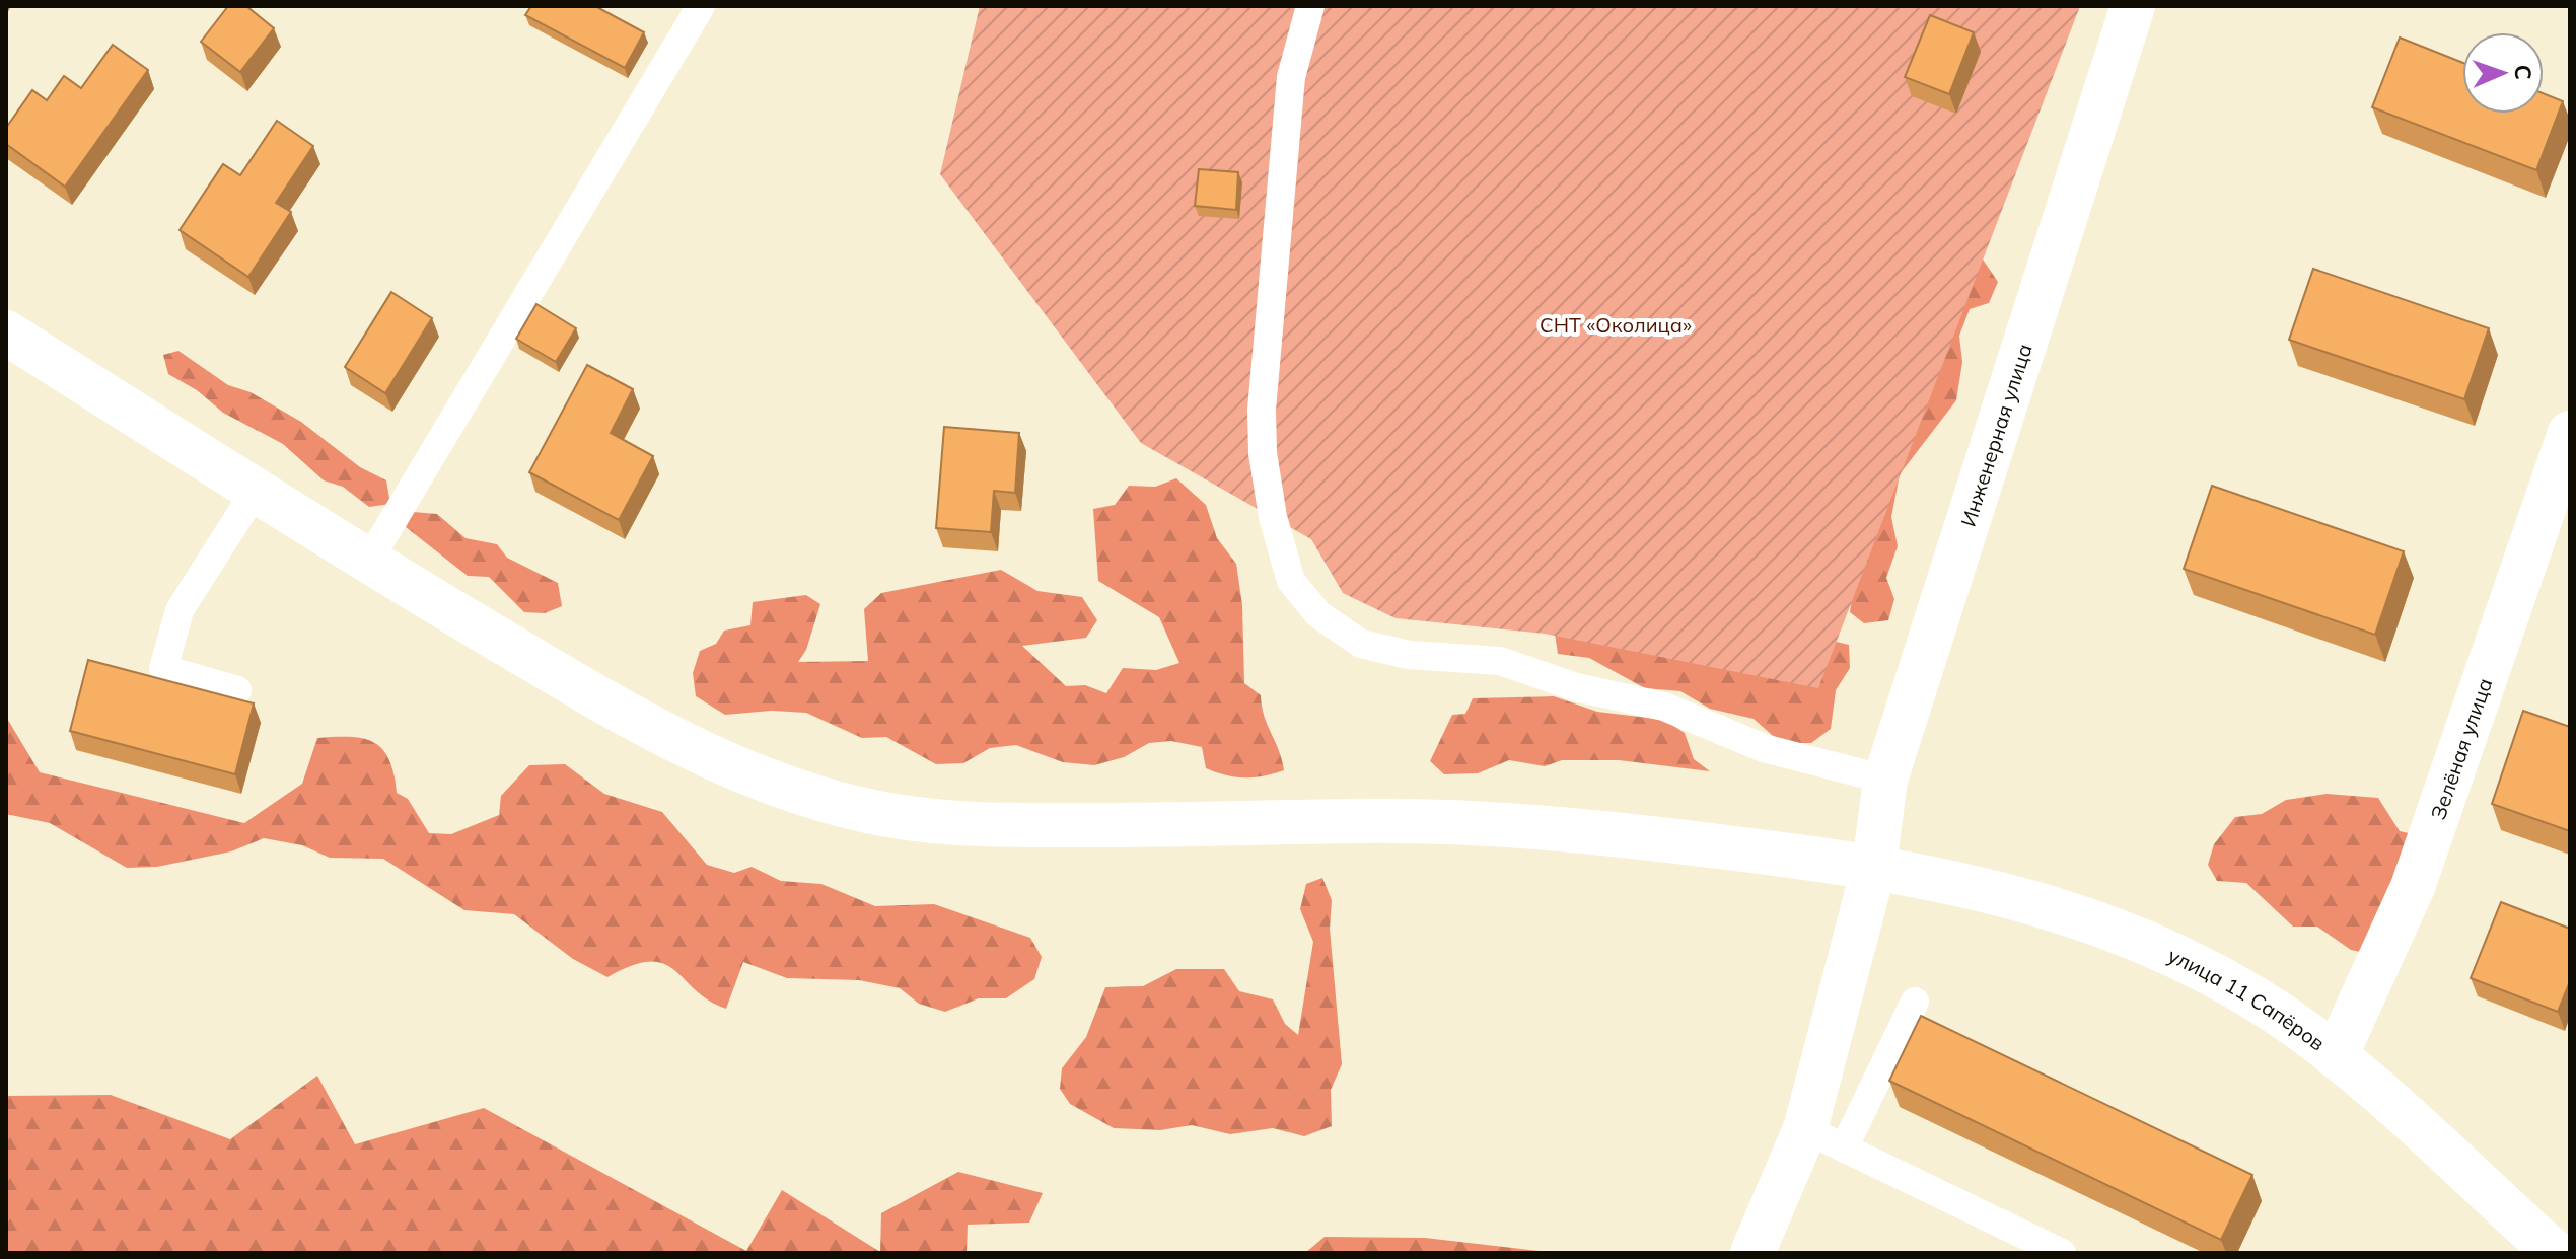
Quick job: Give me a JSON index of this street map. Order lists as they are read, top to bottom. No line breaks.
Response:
{"streets":{"main road":["Инженерная улица","Зелёная улица","улица 11 Сапёров"]},"crossings":[["Инженерная улица","улица 11 Сапёров"],["Зелёная улица","улица 11 Сапёров"]],"parks":["СНТ «Околица»"],"north":"right"}
